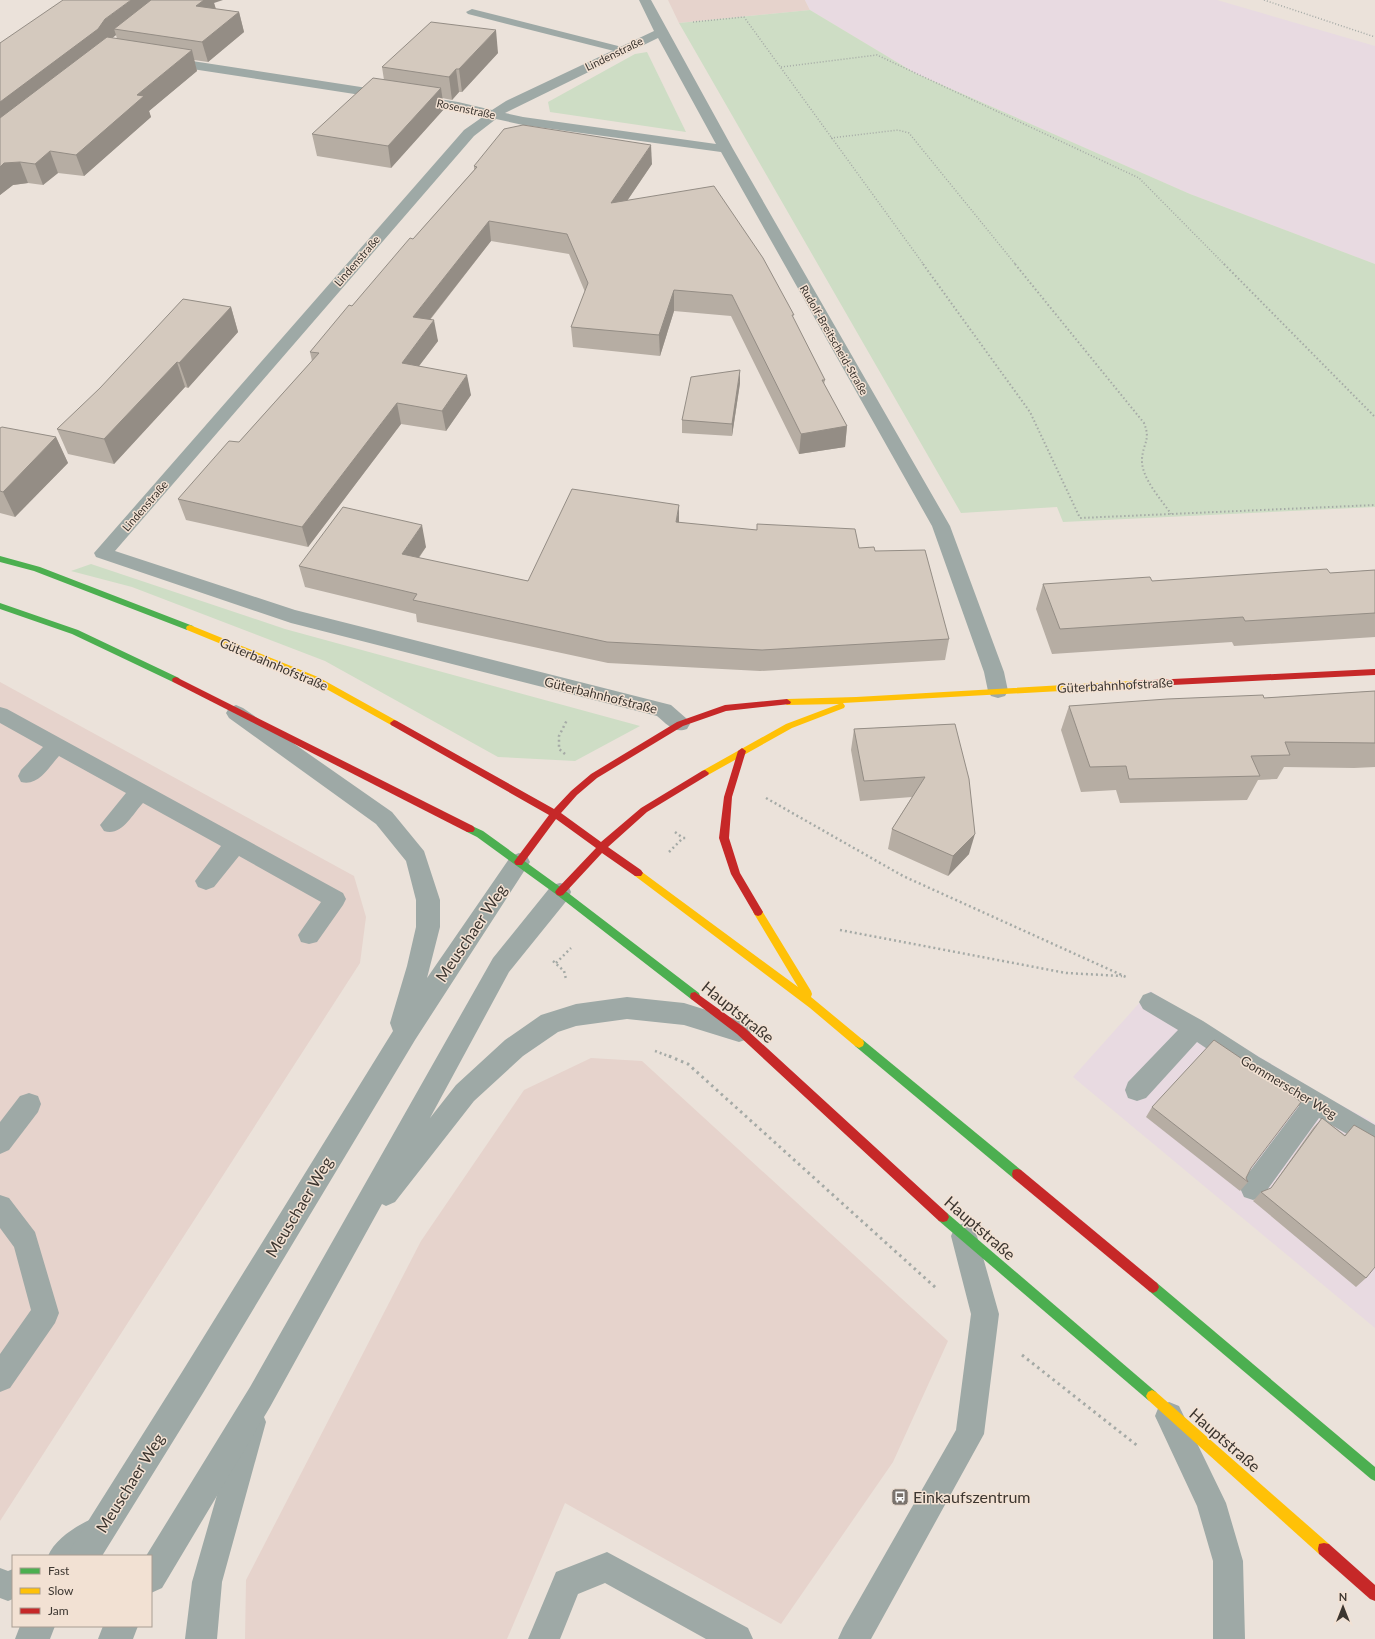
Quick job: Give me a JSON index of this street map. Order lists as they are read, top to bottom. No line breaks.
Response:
{"streets":{"main road":["Güterbahnhofstraße","Hauptstraße"],"street":["Lindenstraße","Rosenstraße","Rudolf-Breitscheid-Straße","Meuschaer Weg"],"lane":["Gommerscher Weg"]},"crossings":[["Lindenstraße","Rosenstraße"],["Lindenstraße","Rudolf-Breitscheid-Straße"],["Lindenstraße","Güterbahnhofstraße"],["Rosenstraße","Rudolf-Breitscheid-Straße"],["Rudolf-Breitscheid-Straße","Güterbahnhofstraße"],["Güterbahnhofstraße","Meuschaer Weg"],["Güterbahnhofstraße","Hauptstraße"]],"places":{"bus stop":["Einkaufszentrum"]},"legend":["Fast","Slow","Jam"],"north":"top"}
